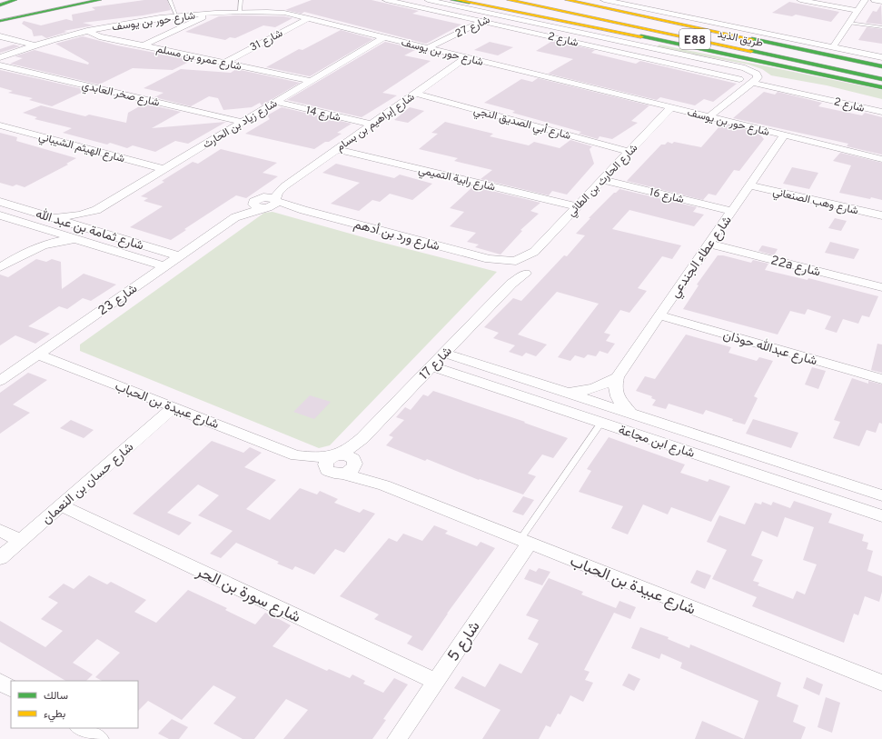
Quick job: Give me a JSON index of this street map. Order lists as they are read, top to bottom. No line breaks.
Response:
{"streets":{"main road":["طريق الذيد","E88"],"street":["شارع حور بن يوسف","شارع 27","شارع 2","شارع 31","شارع عمرو بن مسلم","شارع صخر العابدي","شارع 14","شارع إبراهيم بن بسام","شارع أبي الصديق النجي","شارع زياد بن الحارث","شارع الهيثم الشيباني","شارع رابية التميمي","شارع الحارث بن الطائي","شارع 16","شارع وهب الصنعاني","شارع ثمامة بن عبد الله","شارع ورد بن أدهم","شارع عطاء الجندعي","22a شارع","شارع 23","شارع عبدالله حوذان","شارع 17","شارع عبيدة بن الحباب","شارع ابن مجاعة","شارع حسان بن النعمان","شارع سورة بن الحر","شارع 5"]},"crossings":[["شارع حور بن يوسف","شارع 27"],["شارع حور بن يوسف","شارع 31"],["شارع حور بن يوسف","شارع عمرو بن مسلم"],["شارع حور بن يوسف","شارع إبراهيم بن بسام"],["شارع حور بن يوسف","شارع زياد بن الحارث"],["شارع حور بن يوسف","شارع الحارث بن الطائي"],["شارع حور بن يوسف","شارع عطاء الجندعي"],["شارع 27","شارع 2"],["شارع 31","شارع عمرو بن مسلم"],["شارع عمرو بن مسلم","شارع زياد بن الحارث"],["شارع صخر العابدي","شارع زياد بن الحارث"],["شارع 14","شارع إبراهيم بن بسام"],["شارع 14","شارع زياد بن الحارث"],["شارع إبراهيم بن بسام","شارع أبي الصديق النجي"],["شارع إبراهيم بن بسام","شارع رابية التميمي"],["شارع إبراهيم بن بسام","شارع ورد بن أدهم"],["شارع إبراهيم بن بسام","شارع 23"],["شارع أبي الصديق النجي","شارع الحارث بن الطائي"],["شارع زياد بن الحارث","شارع الهيثم الشيباني"],["شارع زياد بن الحارث","شارع ثمامة بن عبد الله"],["شارع رابية التميمي","شارع الحارث بن الطائي"],["شارع الحارث بن الطائي","شارع 16"],["شارع الحارث بن الطائي","شارع ورد بن أدهم"],["شارع الحارث بن الطائي","شارع 17"],["شارع 16","شارع عطاء الجندعي"],["شارع وهب الصنعاني","شارع عطاء الجندعي"],["شارع ثمامة بن عبد الله","شارع 23"],["شارع ورد بن أدهم","شارع 23"],["شارع ورد بن أدهم","شارع 17"],["شارع عطاء الجندعي","22a شارع"],["شارع عطاء الجندعي","شارع عبدالله حوذان"],["شارع عطاء الجندعي","شارع ابن مجاعة"],["شارع 23","شارع عبيدة بن الحباب"],["شارع 17","شارع عبيدة بن الحباب"],["شارع 17","شارع ابن مجاعة"],["شارع عبيدة بن الحباب","شارع حسان بن النعمان"],["شارع عبيدة بن الحباب","شارع 5"],["شارع حسان بن النعمان","شارع سورة بن الحر"],["شارع سورة بن الحر","شارع 5"]],"legend":["سالك","بطيء"]}
